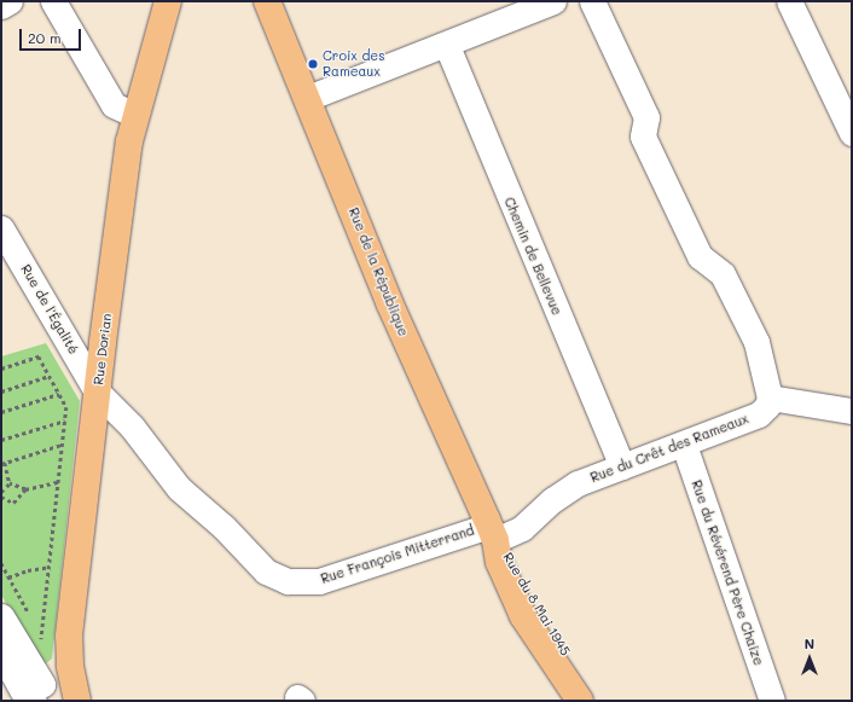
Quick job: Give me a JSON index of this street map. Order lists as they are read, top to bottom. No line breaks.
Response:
{"streets":{"main road":["Rue de la République","Rue Dorian","Rue du 8 Mai 1945"],"street":["Chemin de Bellevue","Rue de l'Égalité","Rue du Crêt des Rameaux","Rue François Mitterrand","Rue du Révérend Père Chaize"]},"crossings":[["Chemin de Bellevue","Rue du Crêt des Rameaux"],["Rue de la République","Rue du Crêt des Rameaux"],["Rue de la République","Rue François Mitterrand"],["Rue de la République","Rue du 8 Mai 1945"],["Rue de l'Égalité","Rue Dorian"],["Rue de l'Égalité","Rue François Mitterrand"],["Rue Dorian","Rue François Mitterrand"],["Rue du Crêt des Rameaux","Rue François Mitterrand"],["Rue du Crêt des Rameaux","Rue du Révérend Père Chaize"],["Rue du Crêt des Rameaux","Rue du 8 Mai 1945"],["Rue François Mitterrand","Rue du 8 Mai 1945"]],"places":["Croix des Rameaux"],"scale_bar":"20 m","north":"top"}
